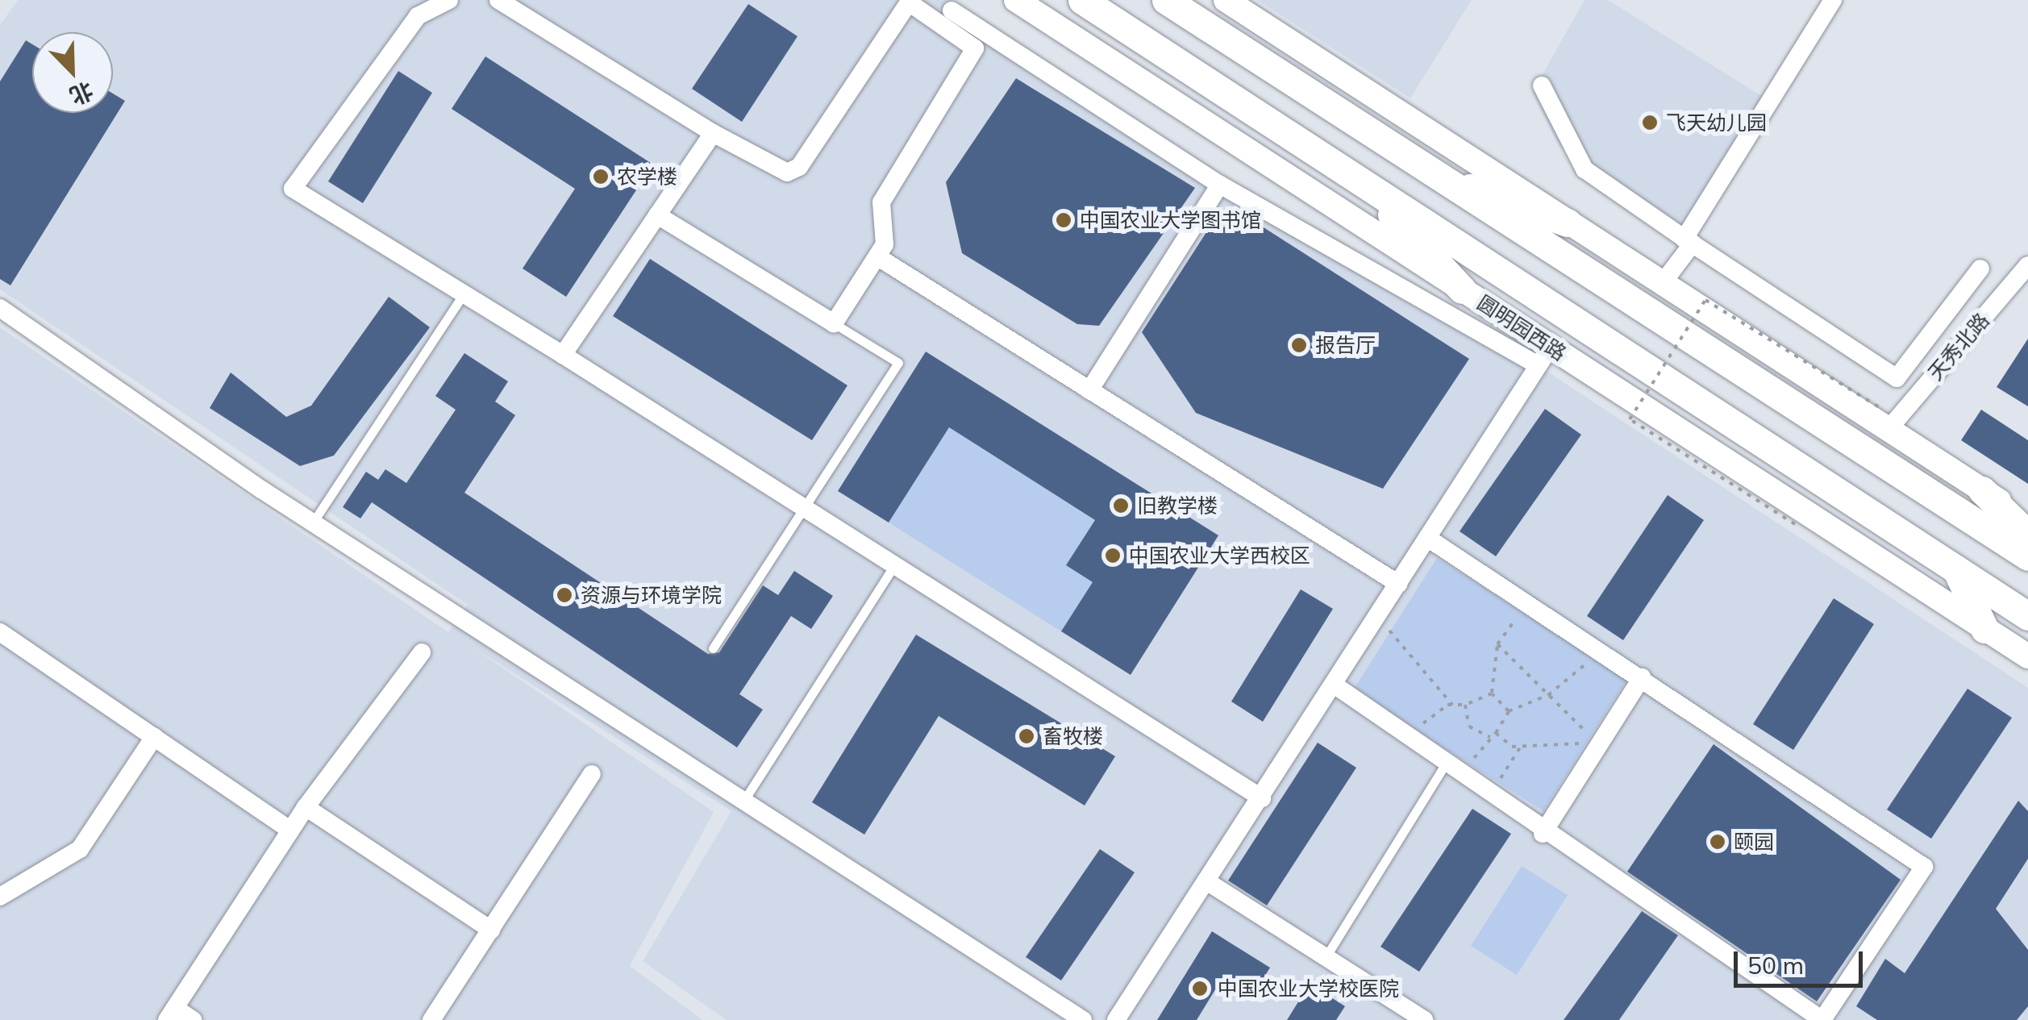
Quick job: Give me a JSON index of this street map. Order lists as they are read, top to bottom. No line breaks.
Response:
{"streets":{"main road":["圆明园西路"],"street":["天秀北路"]},"places":["飞天幼儿园","农学楼","中国农业大学图书馆","报告厅","旧教学楼","中国农业大学西校区","资源与环境学院","畜牧楼","颐园","中国农业大学校医院"],"scale_bar":"50 m","north":"bottom right"}
